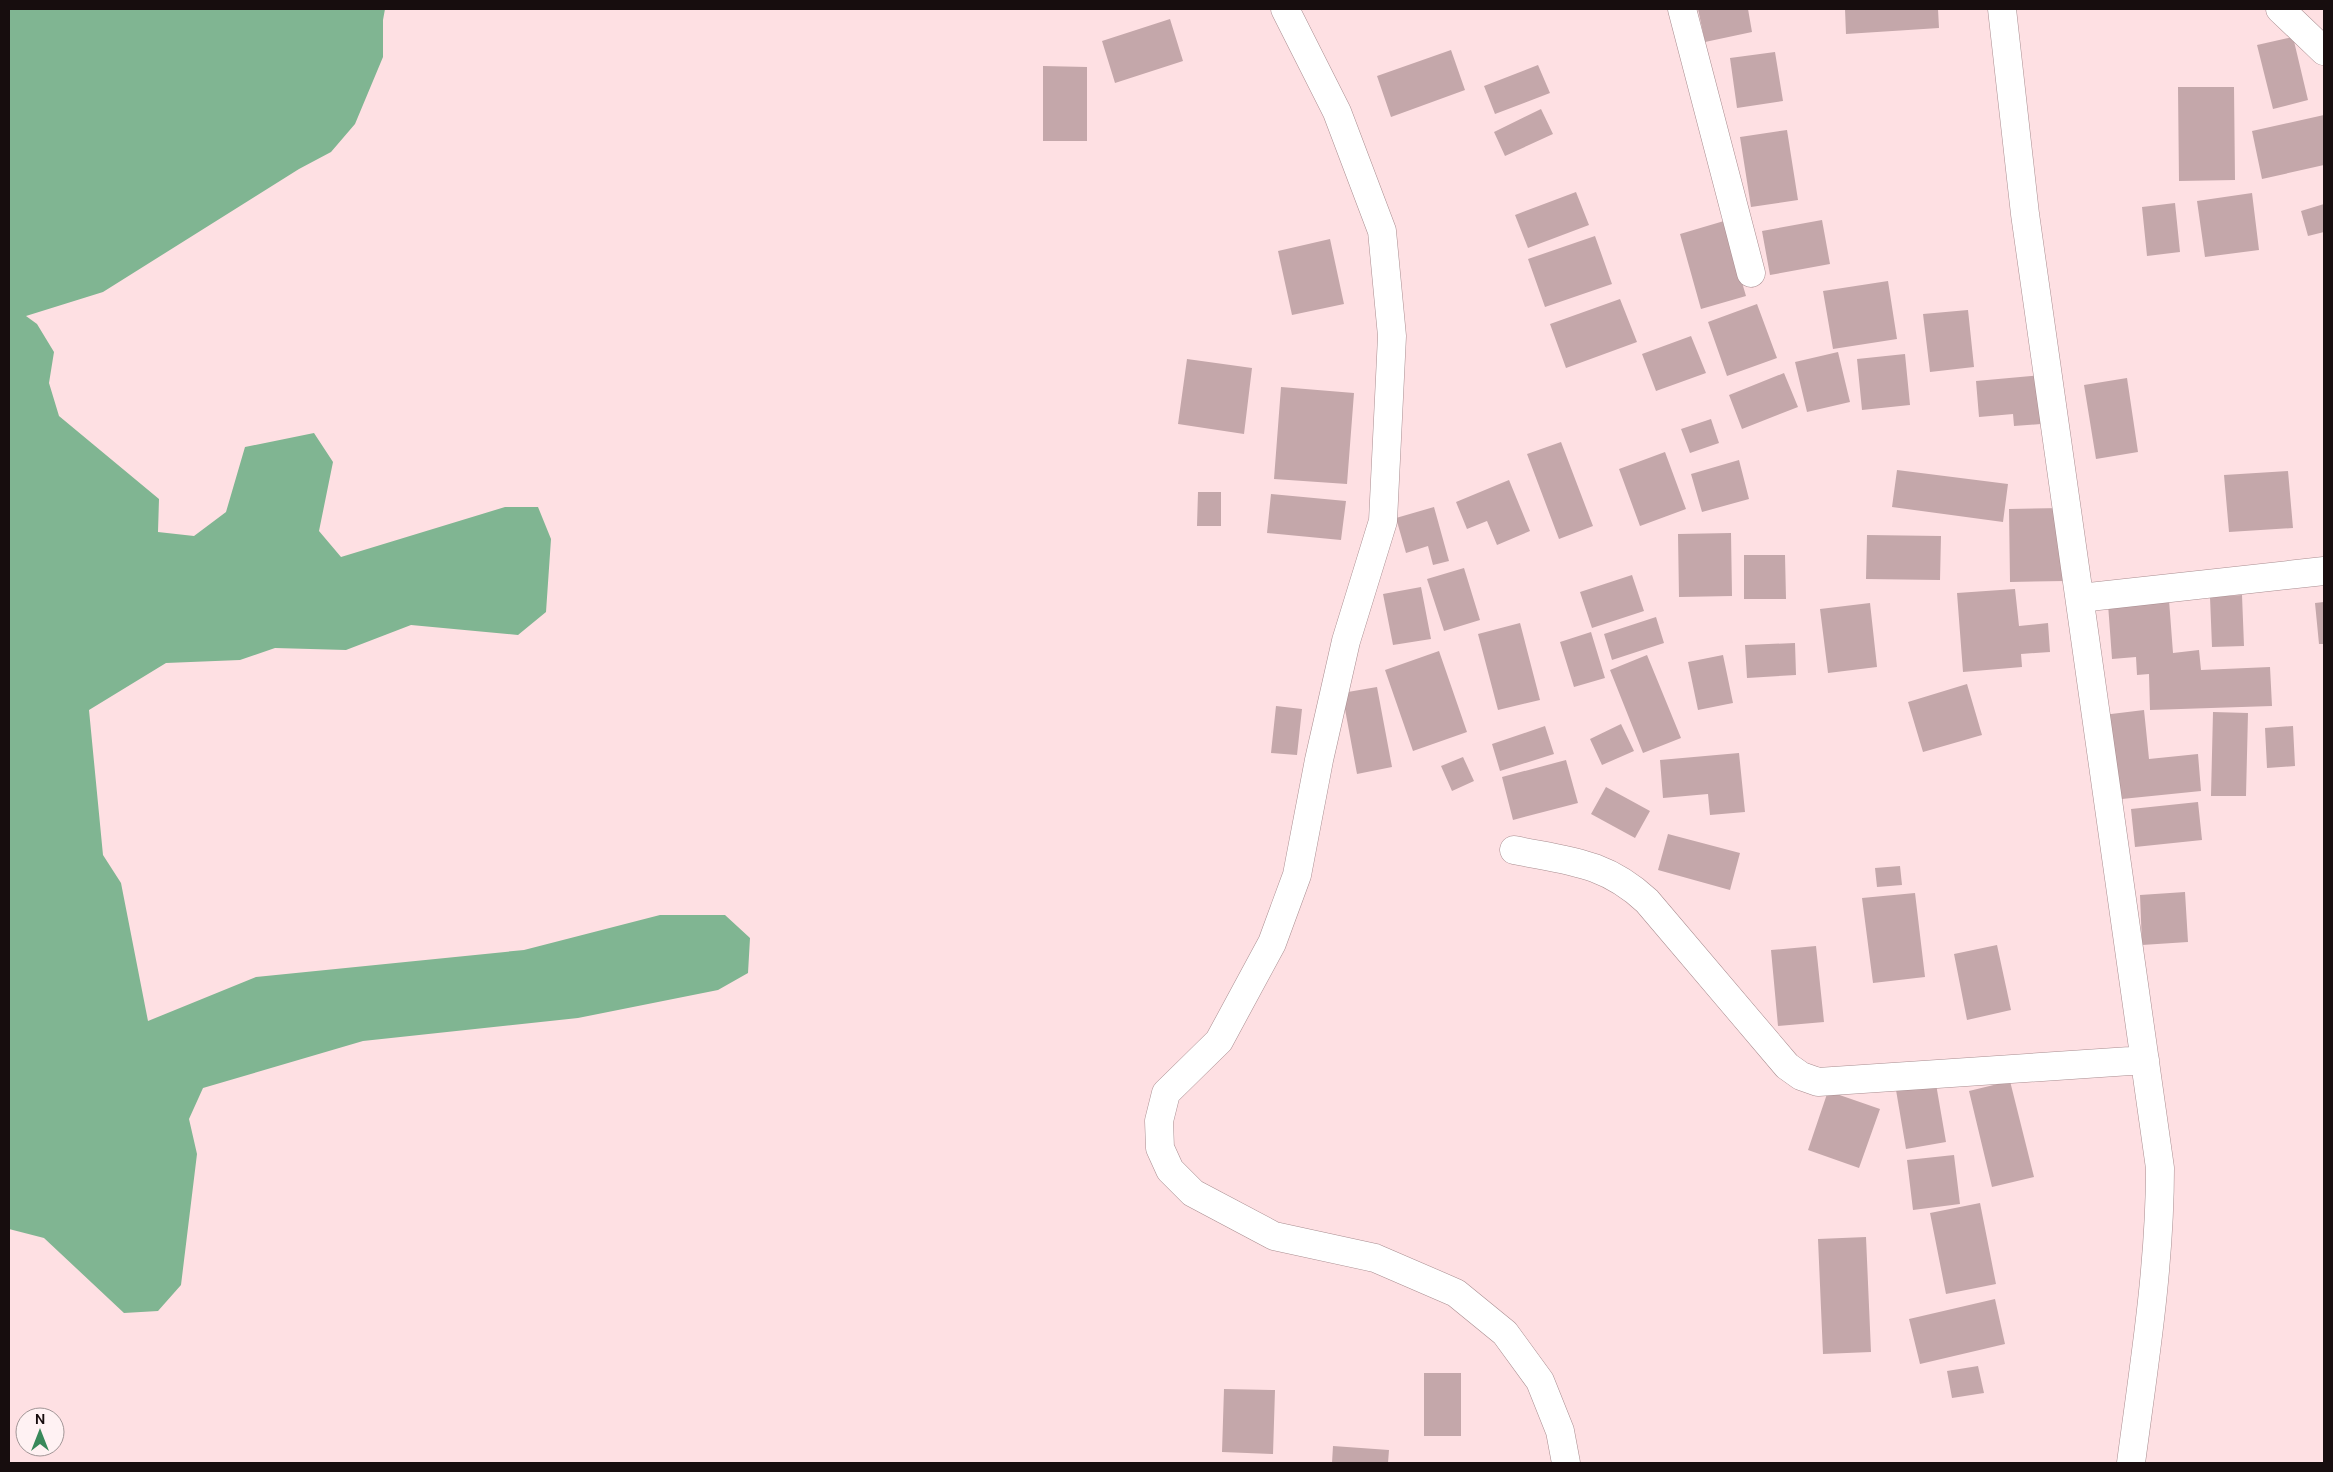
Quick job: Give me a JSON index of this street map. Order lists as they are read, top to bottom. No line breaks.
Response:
{"north":"top"}
